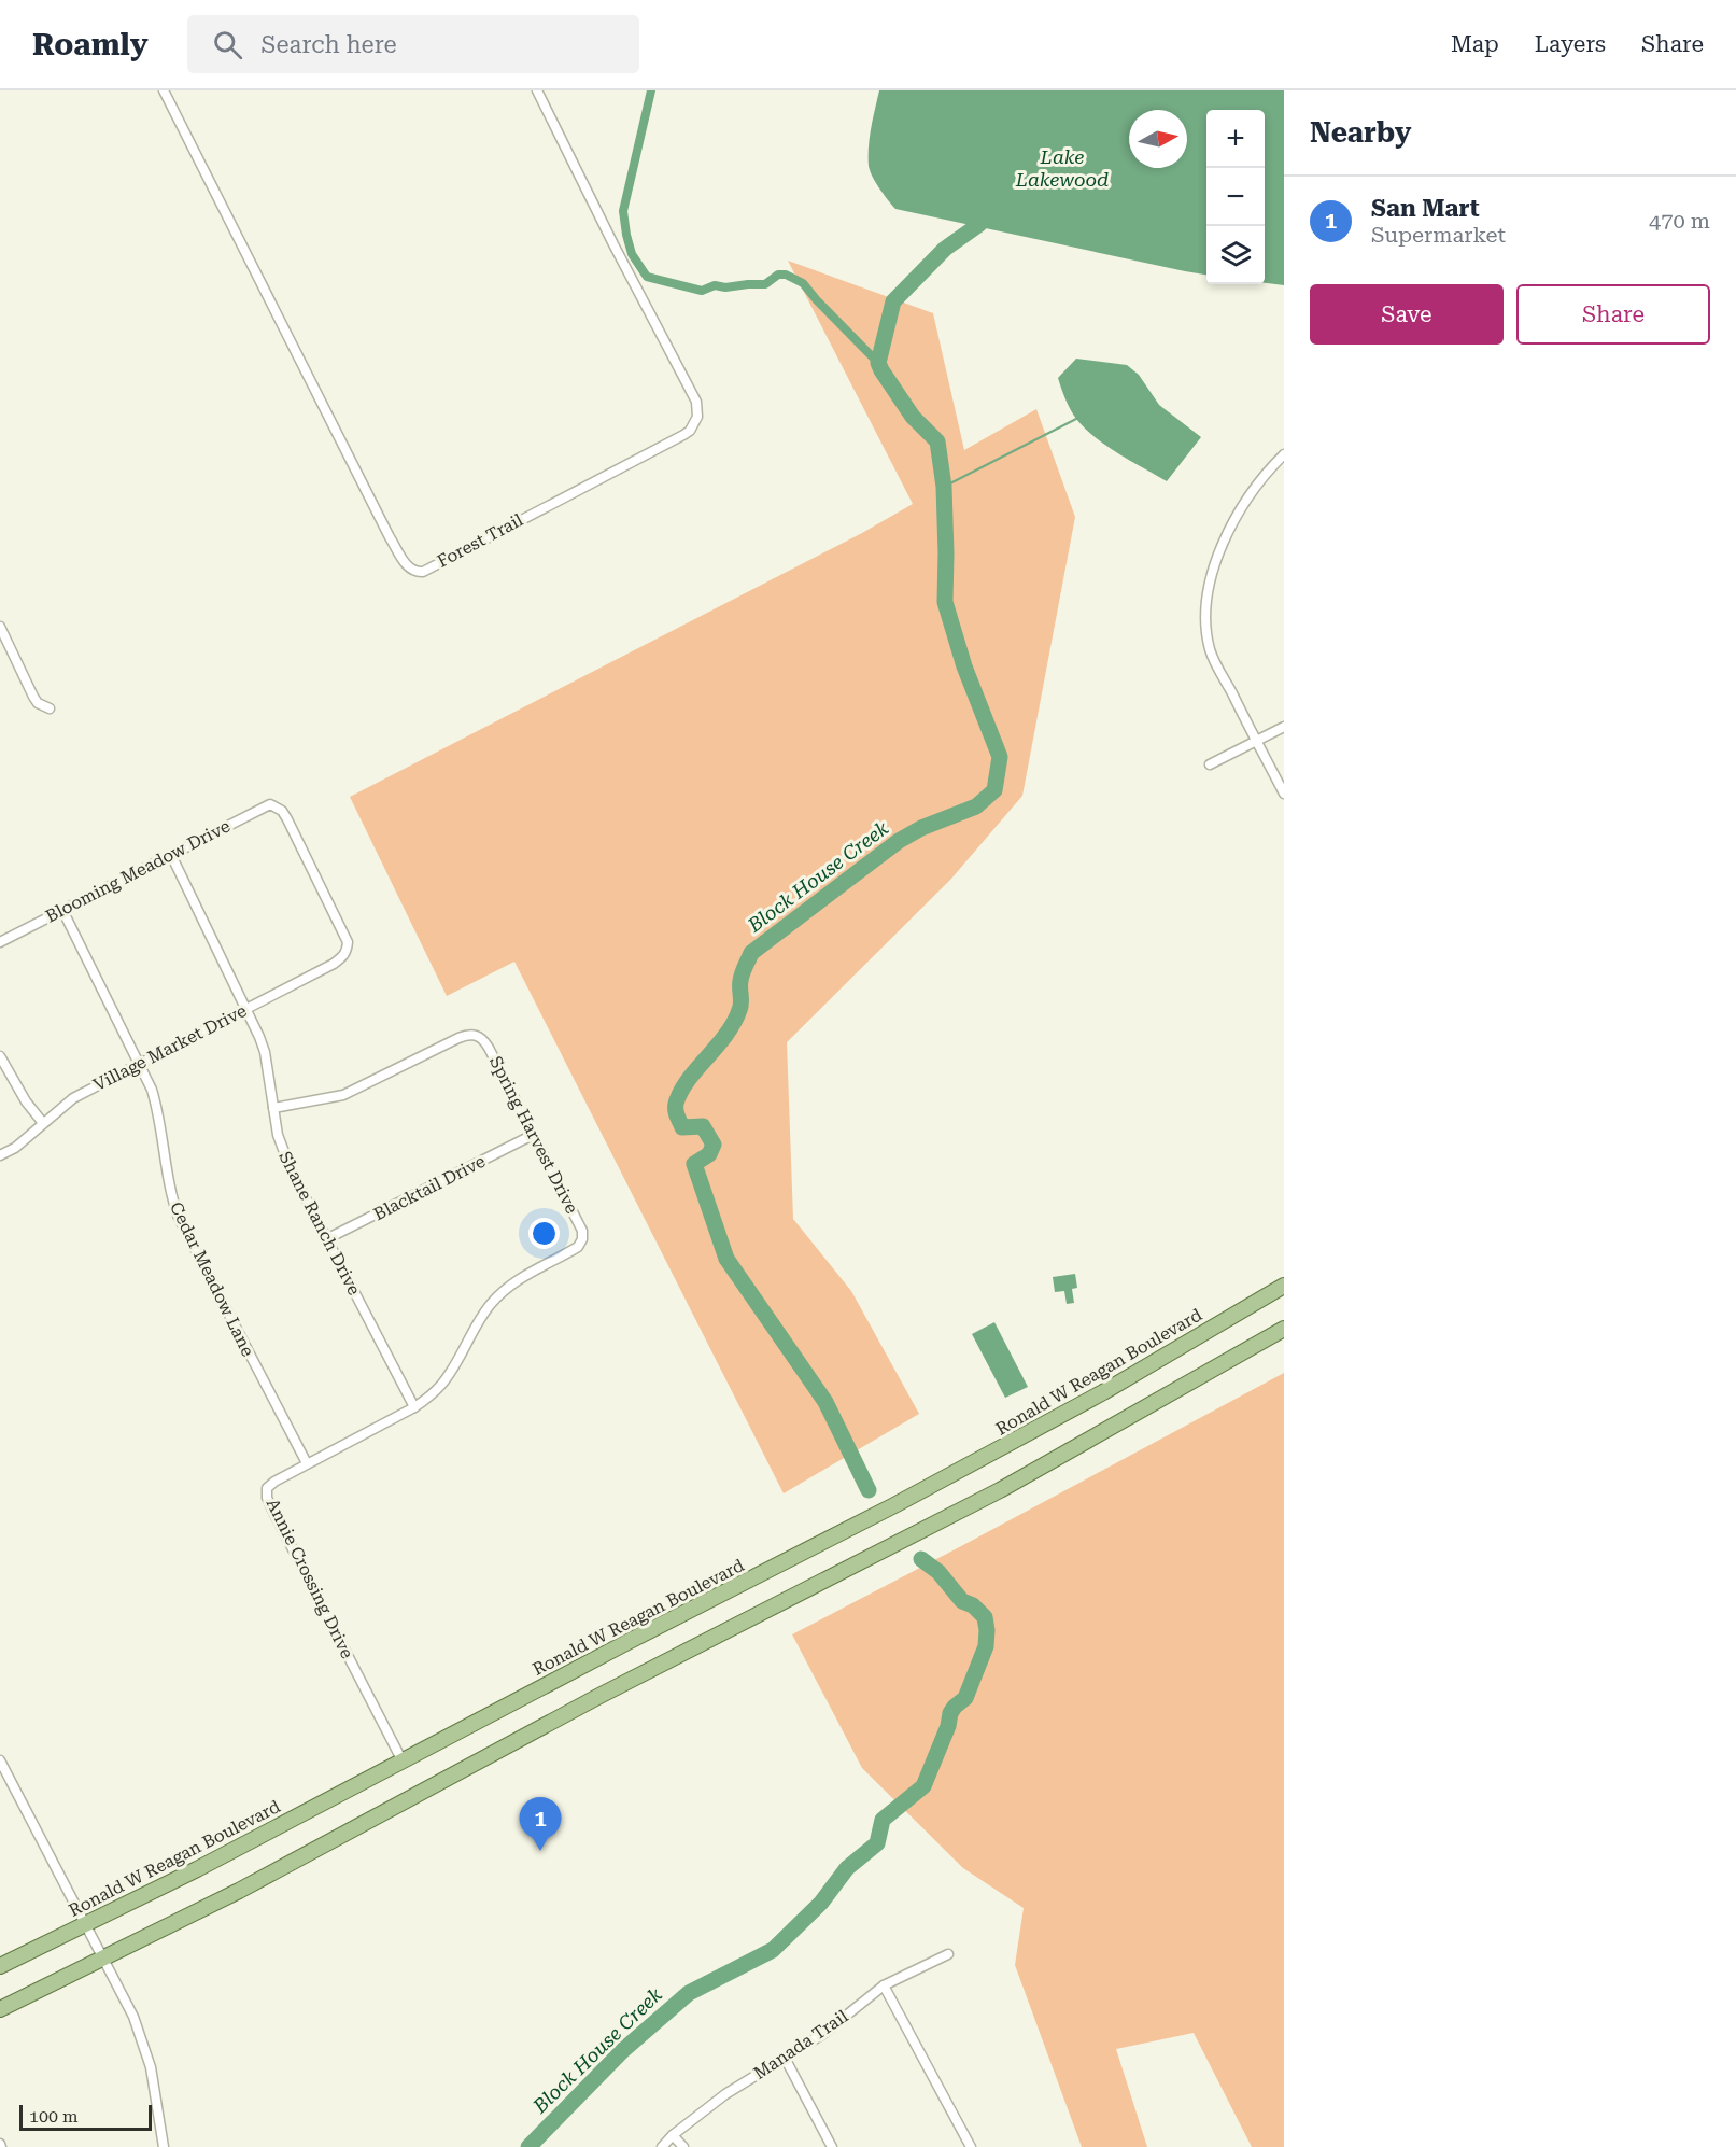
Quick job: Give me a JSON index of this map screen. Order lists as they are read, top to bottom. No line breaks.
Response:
{"streets":{"main road":["Ronald W Reagan Boulevard"],"street":["Forest Trail","Blooming Meadow Drive","Village Market Drive","Spring Harvest Drive","Blacktail Drive","Shane Ranch Drive","Cedar Meadow Lane","Annie Crossing Drive","Manada Trail"]},"crossings":[["Blooming Meadow Drive","Village Market Drive"],["Blooming Meadow Drive","Shane Ranch Drive"],["Blooming Meadow Drive","Cedar Meadow Lane"],["Village Market Drive","Shane Ranch Drive"],["Village Market Drive","Cedar Meadow Lane"],["Spring Harvest Drive","Blacktail Drive"],["Spring Harvest Drive","Shane Ranch Drive"],["Spring Harvest Drive","Annie Crossing Drive"],["Blacktail Drive","Shane Ranch Drive"],["Shane Ranch Drive","Annie Crossing Drive"],["Cedar Meadow Lane","Annie Crossing Drive"],["Ronald W Reagan Boulevard","Annie Crossing Drive"]],"water":["Lake Lakewood","Block House Creek"],"scale_bar":"100 m","north":"right","page":{"header":"Roamly","search":"Search here","nav":["Map","Layers","Share"],"heading":"Nearby","map_buttons":["+","−"],"list":[{"mark":"1","name":"San Mart","note":"Supermarket","value":"470 m"}],"buttons":["Save","Share"],"pins":"1","scale":"100 m"}}
